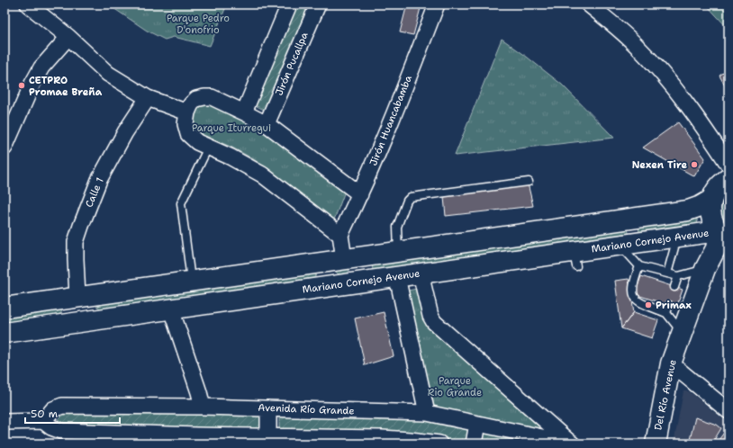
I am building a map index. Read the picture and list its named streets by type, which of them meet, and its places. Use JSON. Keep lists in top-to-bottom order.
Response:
{
  "streets": {
    "main road": ["Mariano Cornejo Avenue", "Del Río Avenue"],
    "street": [
      "Jirón Pucallpa",
      "Jirón Huancabamba",
      "Calle 1",
      "Avenida Río Grande"
    ]
  },
  "crossings": [
    ["Mariano Cornejo Avenue", "Del Río Avenue"]
  ],
  "parks": ["Parque Pedro D'onofrio", "Parque Iturregui", "Parque Rio Grande"],
  "places": ["CETPRO Promae Breña", "Nexen Tire", "Primax"],
  "scale_bar": "50 m"
}
